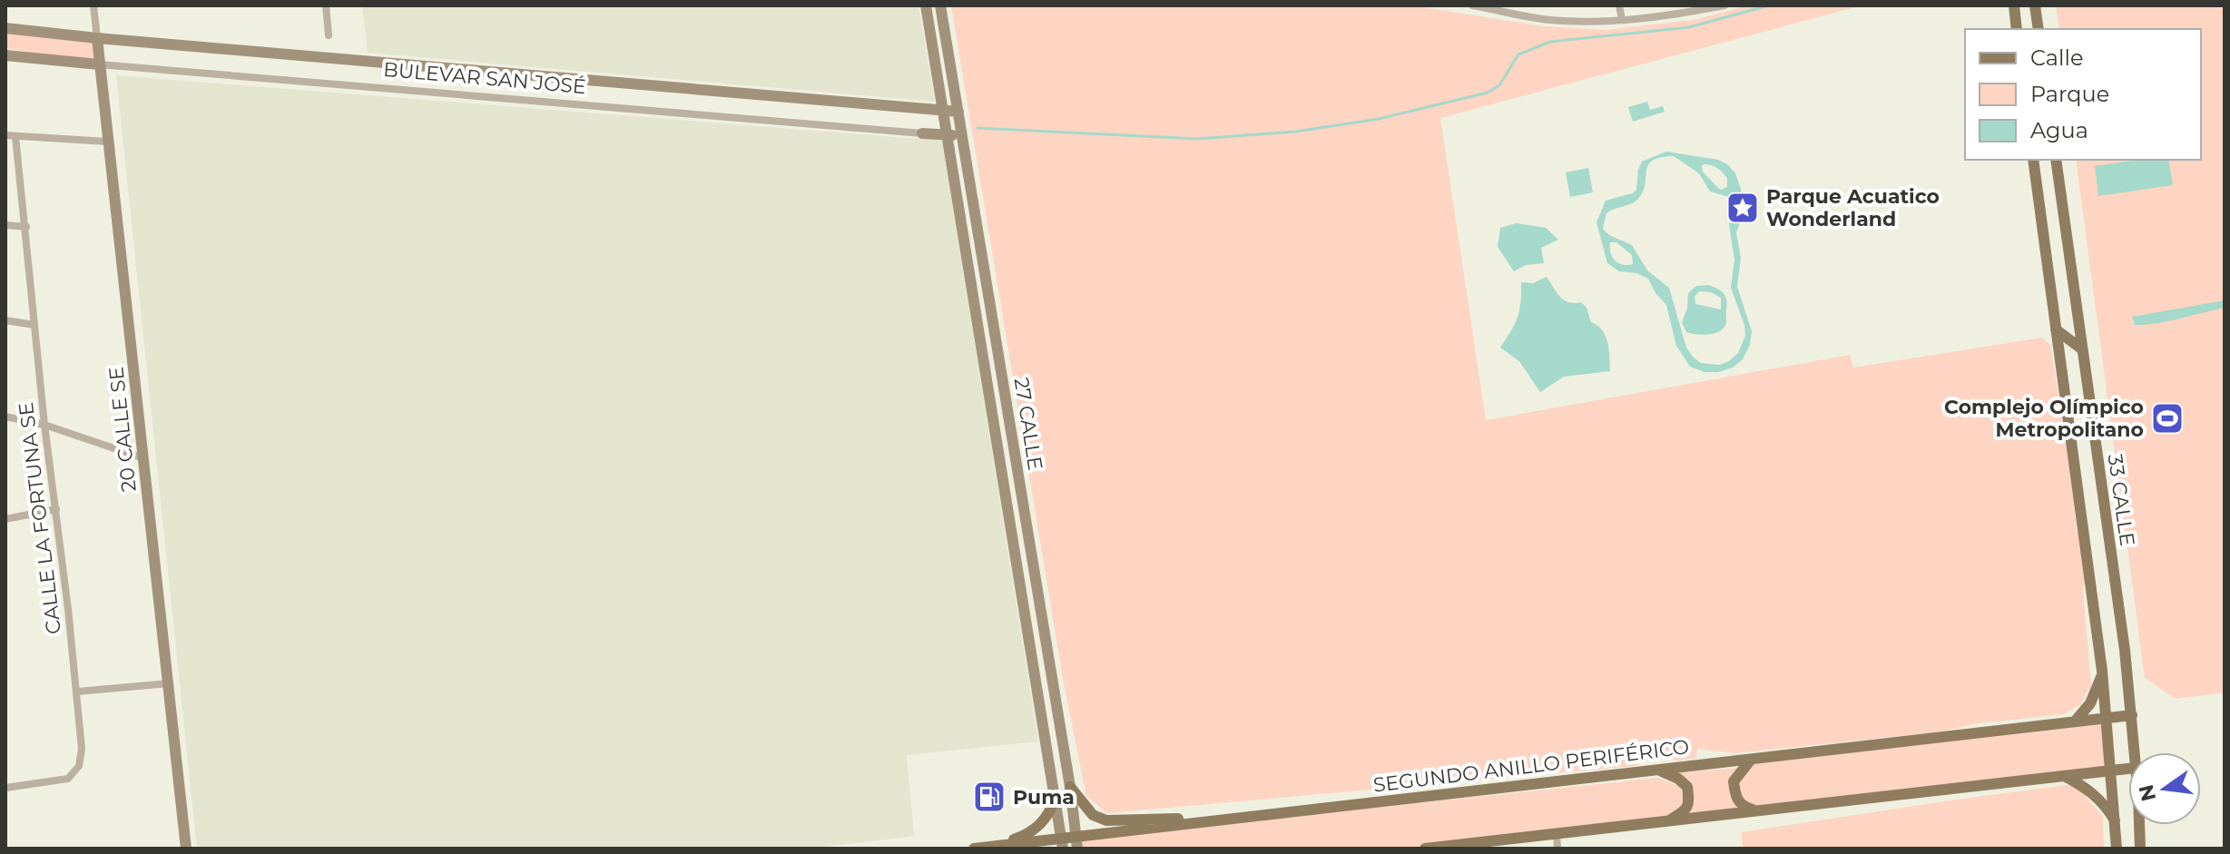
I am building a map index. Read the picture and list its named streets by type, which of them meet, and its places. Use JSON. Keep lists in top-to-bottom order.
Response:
{
  "streets": {
    "main road": ["33 CALLE", "SEGUNDO ANILLO PERIFÉRICO"],
    "street": [
      "BULEVAR SAN JOSÉ",
      "27 CALLE",
      "20 CALLE SE",
      "CALLE LA FORTUNA SE"
    ]
  },
  "crossings": [
    ["BULEVAR SAN JOSÉ", "27 CALLE"],
    ["BULEVAR SAN JOSÉ", "20 CALLE SE"],
    ["27 CALLE", "SEGUNDO ANILLO PERIFÉRICO"],
    ["33 CALLE", "SEGUNDO ANILLO PERIFÉRICO"]
  ],
  "places": {
    "place": ["Parque Acuatico Wonderland"],
    "sports": ["Complejo Olímpico Metropolitano"],
    "fuel station": ["Puma"]
  },
  "legend": ["Calle", "Parque", "Agua"],
  "north": "left"
}
